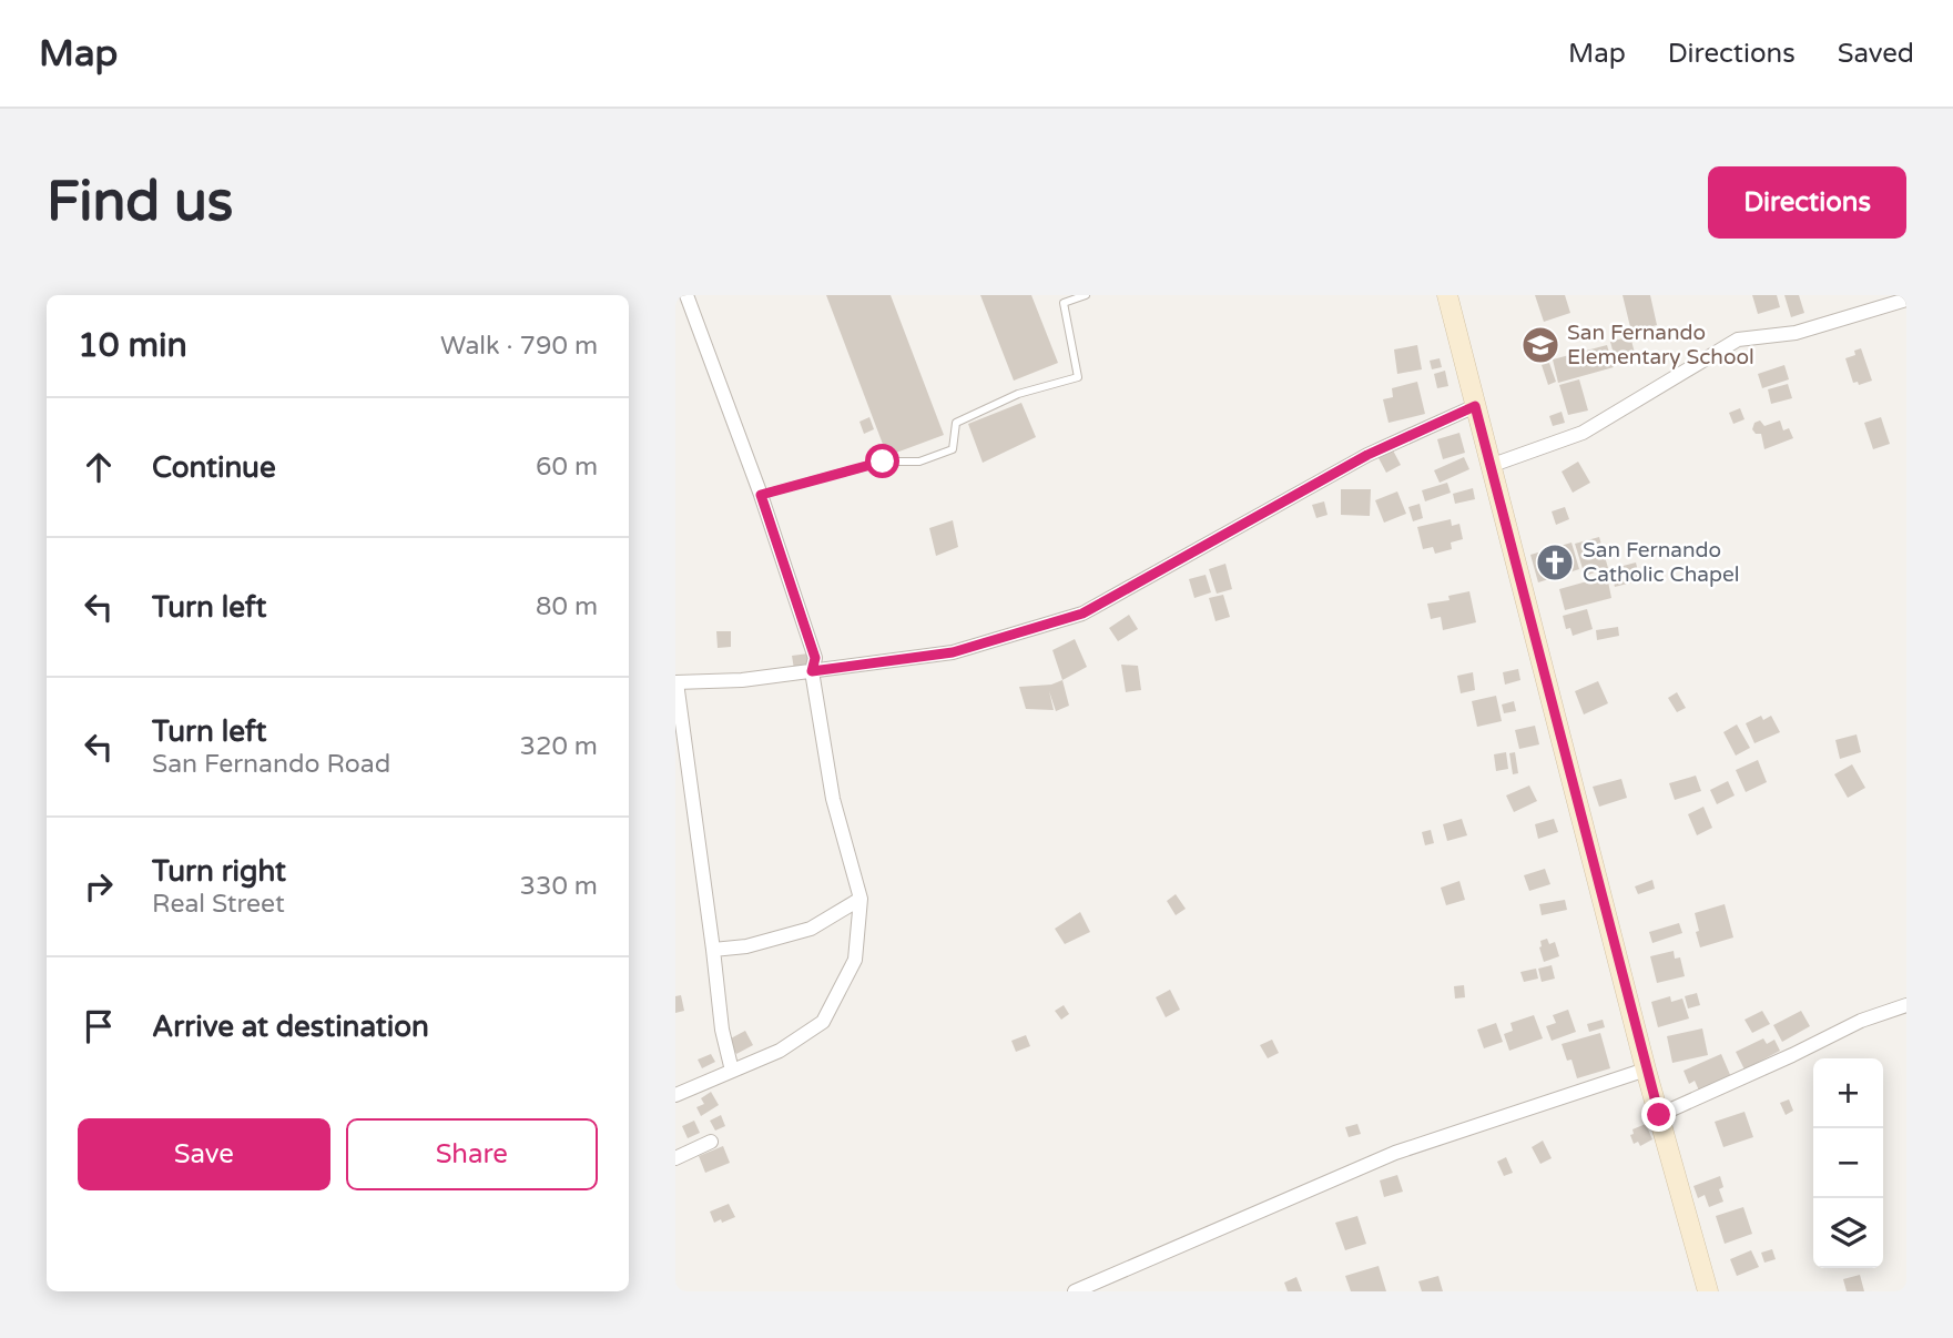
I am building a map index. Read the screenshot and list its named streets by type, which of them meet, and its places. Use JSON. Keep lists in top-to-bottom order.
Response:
{
  "places": {
    "school or university": ["San Fernando Elementary School"],
    "church": ["San Fernando Catholic Chapel"]
  },
  "page": {
    "header": "Map",
    "nav": ["Map", "Directions", "Saved"],
    "buttons": [
      "Directions",
      ["Save", "Share"]
    ],
    "title": "Find us",
    "heading": ["10 min", "Walk · 790 m"],
    "list": [
      ["Continue", "60 m"],
      ["Turn left", "80 m"],
      ["Turn left", "San Fernando Road", "320 m"],
      ["Turn right", "Real Street", "330 m"],
      "Arrive at destination"
    ],
    "map_buttons": ["+", "−"]
  }
}
